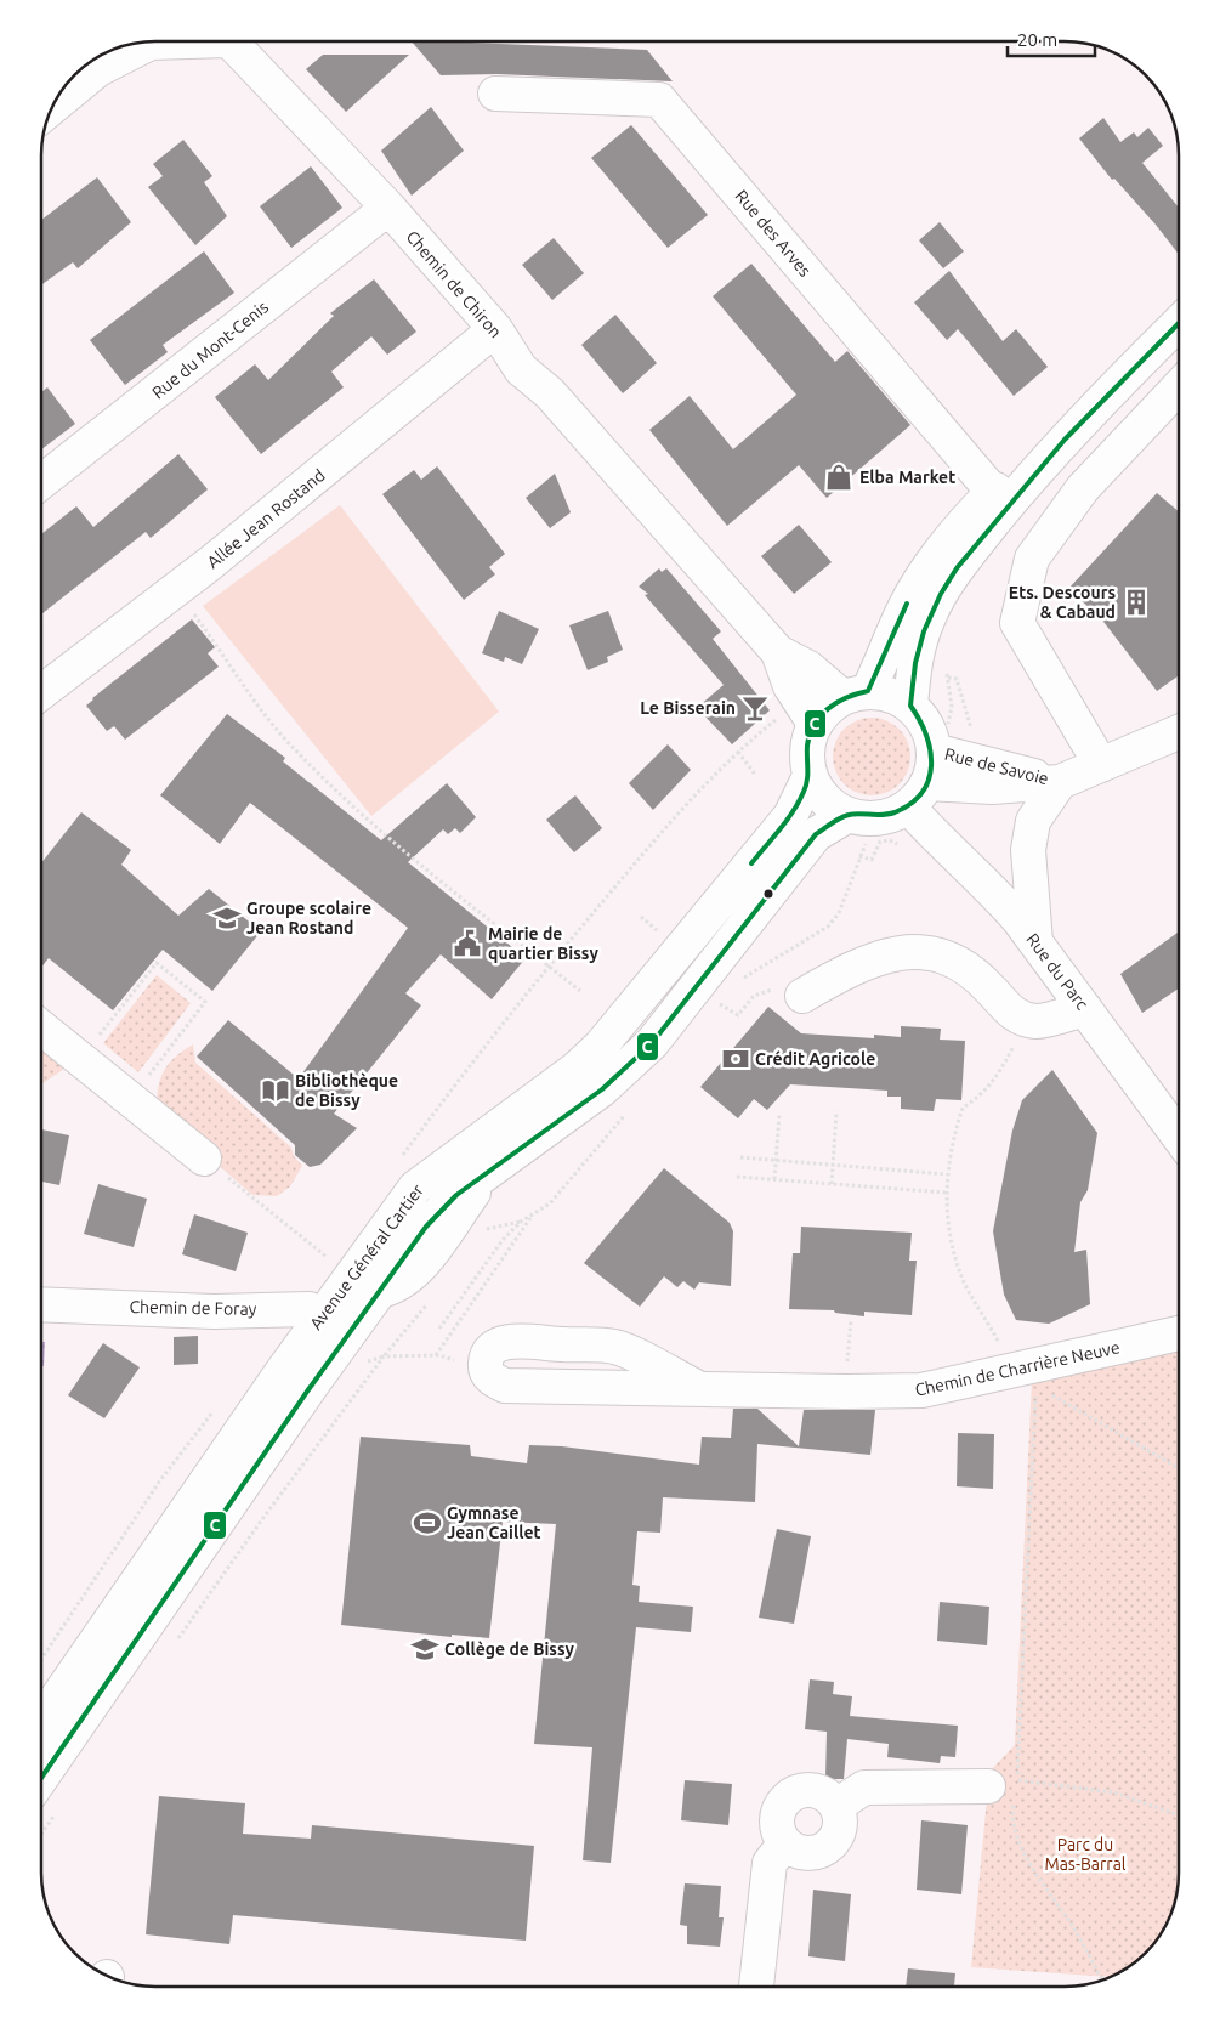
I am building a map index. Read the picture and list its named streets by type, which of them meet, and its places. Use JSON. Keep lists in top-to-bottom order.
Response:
{
  "streets": {
    "street": [
      "Rue des Arves",
      "Chemin de Chiron",
      "Rue du Mont-Cenis",
      "Allée Jean Rostand",
      "Rue de Savoie",
      "Rue du Parc",
      "Avenue Général Cartier",
      "Chemin de Foray",
      "Chemin de Charrière Neuve"
    ]
  },
  "crossings": [
    ["Chemin de Chiron", "Rue du Mont-Cenis"],
    ["Chemin de Chiron", "Allée Jean Rostand"],
    ["Chemin de Chiron", "Rue de Savoie"],
    ["Chemin de Chiron", "Rue du Parc"],
    ["Chemin de Chiron", "Avenue Général Cartier"],
    ["Rue de Savoie", "Rue du Parc"],
    ["Rue de Savoie", "Avenue Général Cartier"],
    ["Rue du Parc", "Avenue Général Cartier"],
    ["Avenue Général Cartier", "Chemin de Foray"]
  ],
  "parks": ["Parc du Mas-Barral"],
  "places": {
    "shop": ["Elba Market"],
    "building": ["Ets. Descours & Cabaud"],
    "bar": ["Le Bisserain"],
    "school or university": ["Groupe scolaire Jean Rostand", "Collège de Bissy"],
    "public building": ["Mairie de quartier Bissy"],
    "bank": ["Crédit Agricole"],
    "library": ["Bibliothèque de Bissy"],
    "sports": ["Gymnase Jean Caillet"]
  },
  "lines": ["transit line C"],
  "scale_bar": "20 m"
}
